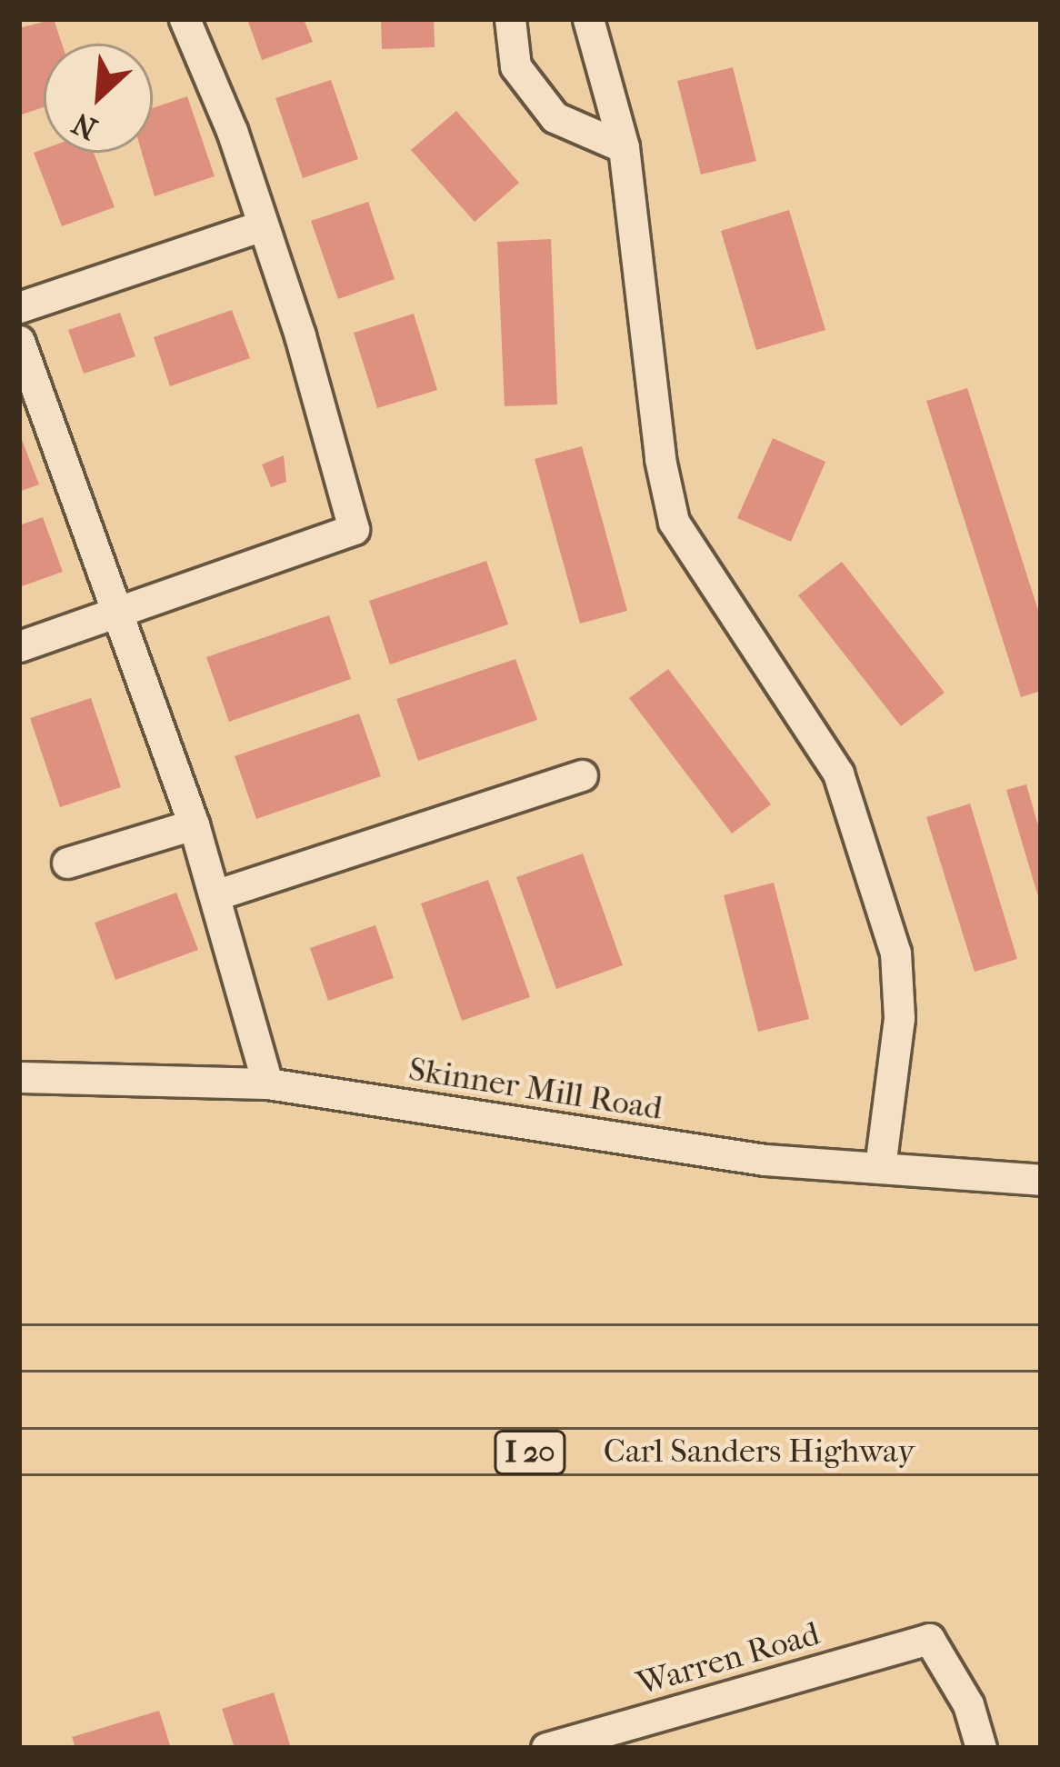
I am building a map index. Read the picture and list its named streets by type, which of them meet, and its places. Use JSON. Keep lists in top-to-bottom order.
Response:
{
  "streets": {
    "highway": ["Carl Sanders Highway", "I 20"],
    "street": ["Skinner Mill Road", "Warren Road"]
  },
  "north": "bottom left"
}
